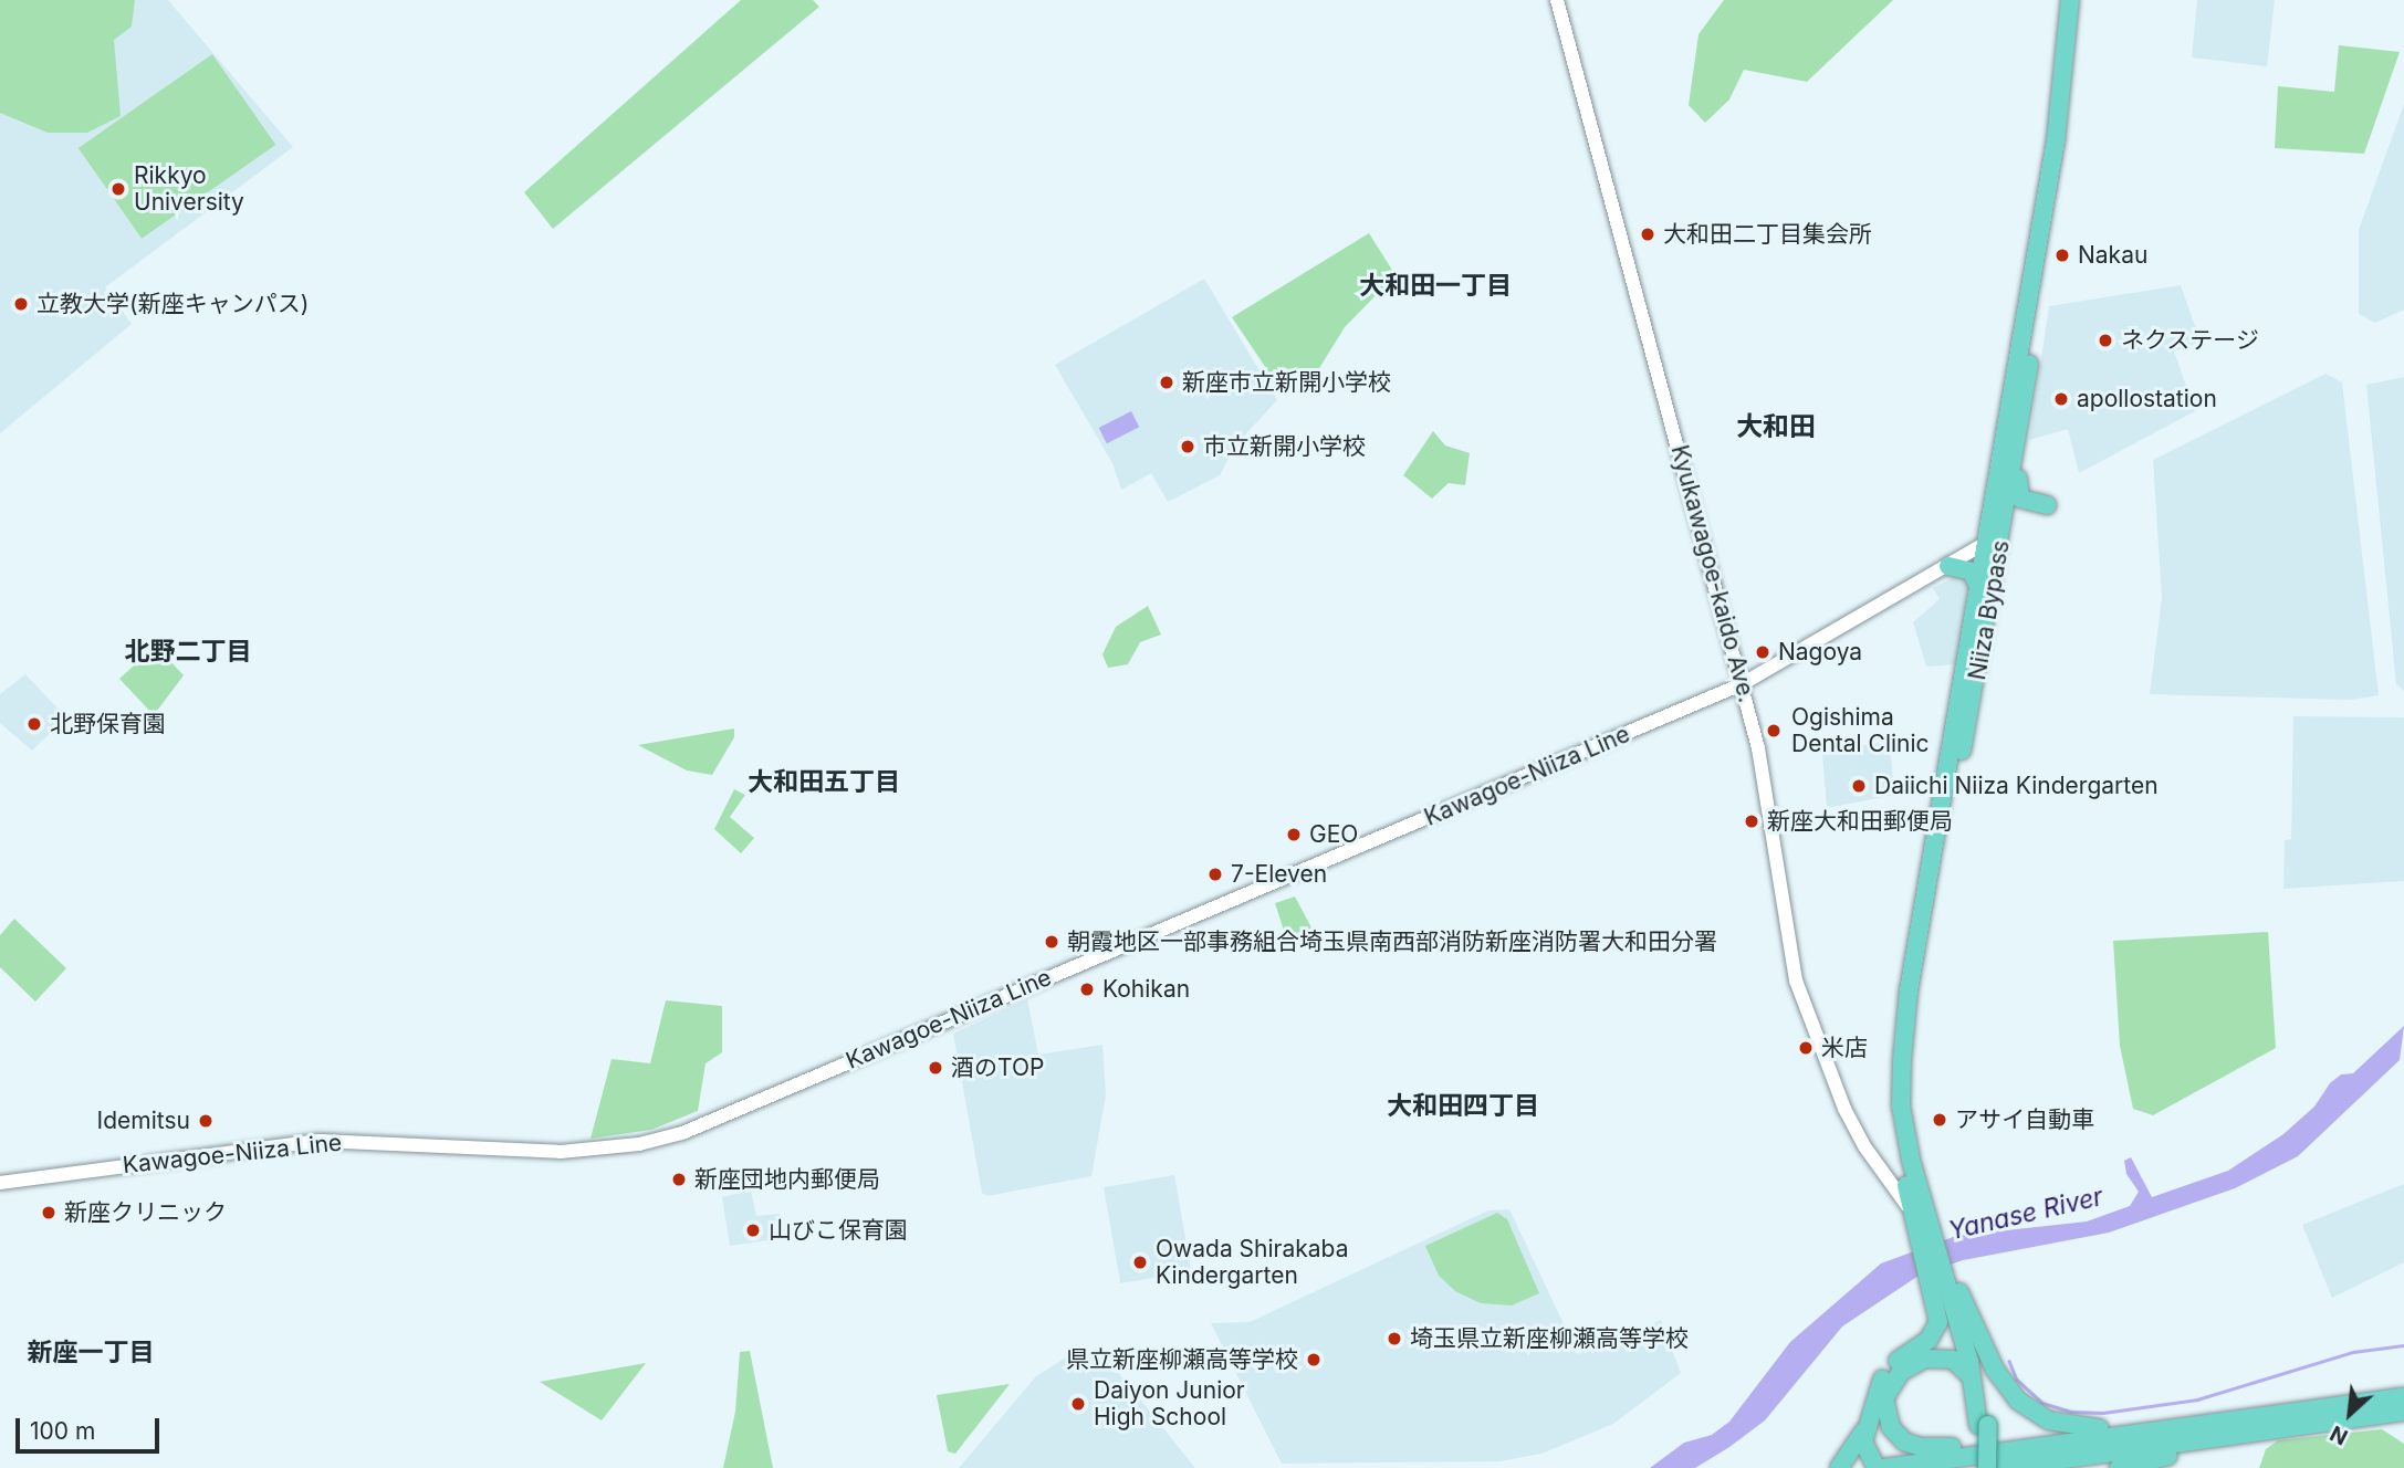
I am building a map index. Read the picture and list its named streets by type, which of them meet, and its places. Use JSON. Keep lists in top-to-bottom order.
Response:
{
  "streets": {
    "highway": ["Niiza Bypass"],
    "main road": ["Kyukawagoe-kaido Ave.", "Kawagoe-Niiza Line"]
  },
  "crossings": [
    ["Kyukawagoe-kaido Ave.", "Niiza Bypass"],
    ["Kyukawagoe-kaido Ave.", "Kawagoe-Niiza Line"],
    ["Niiza Bypass", "Kawagoe-Niiza Line"]
  ],
  "districts": [
    "大和田一丁目",
    "大和田",
    "北野二丁目",
    "大和田五丁目",
    "大和田四丁目",
    "新座一丁目"
  ],
  "water": ["Yanase River"],
  "places": [
    "Rikkyo University",
    "大和田二丁目集会所",
    "Nakau",
    "立教大学(新座キャンパス)",
    "ネクステージ",
    "新座市立新開小学校",
    "apollostation",
    "市立新開小学校",
    "Nagoya",
    "北野保育園",
    "Ogishima Dental Clinic",
    "Daiichi Niiza Kindergarten",
    "新座大和田郵便局",
    "GEO",
    "7-Eleven",
    "朝霞地区一部事務組合埼玉県南西部消防新座消防署大和田分署",
    "Kohikan",
    "米店",
    "酒のTOP",
    "アサイ自動車",
    "Idemitsu",
    "新座団地内郵便局",
    "新座クリニック",
    "山びこ保育園",
    "Owada Shirakaba Kindergarten",
    "埼玉県立新座柳瀬高等学校",
    "県立新座柳瀬高等学校",
    "Daiyon Junior High School"
  ],
  "scale_bar": "100 m",
  "north": "bottom left"
}
